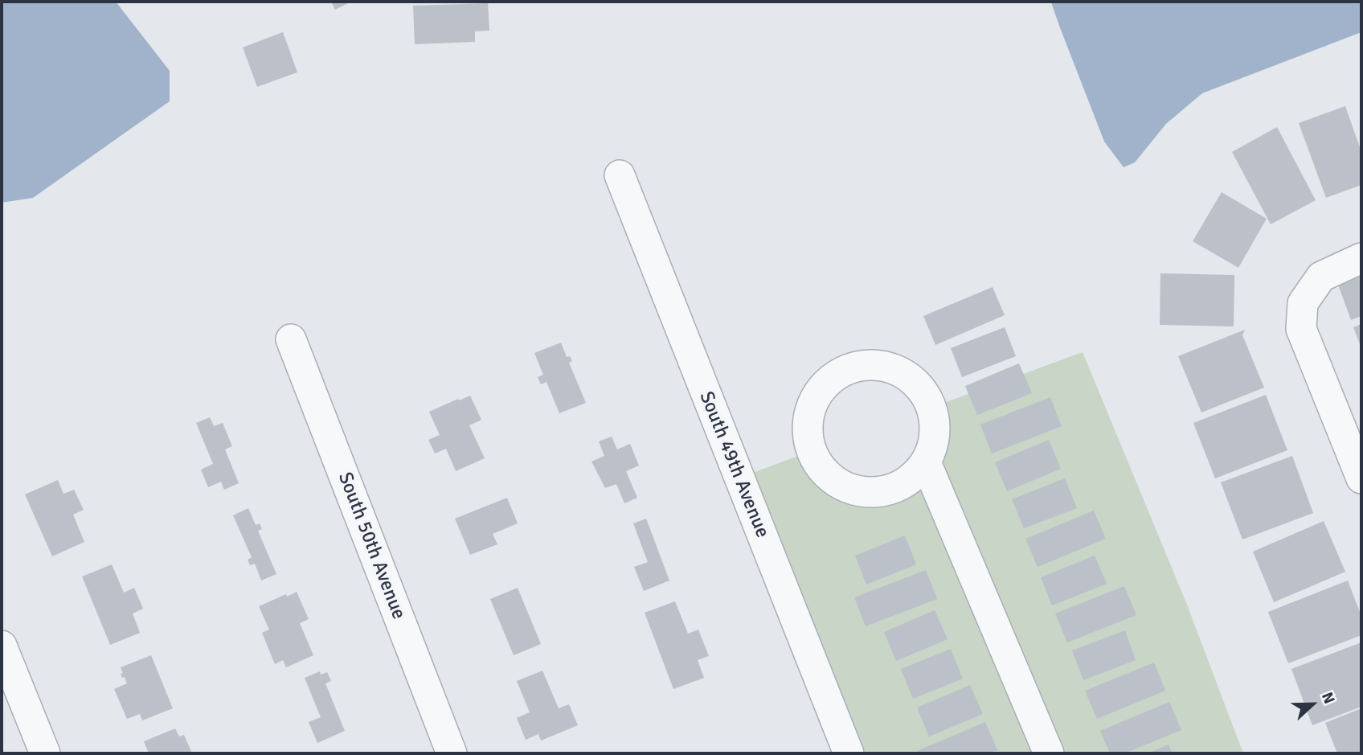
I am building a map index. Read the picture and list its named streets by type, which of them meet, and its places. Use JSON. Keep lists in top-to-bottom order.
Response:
{
  "streets": {
    "street": ["South 49th Avenue", "South 50th Avenue"]
  },
  "north": "right"
}
